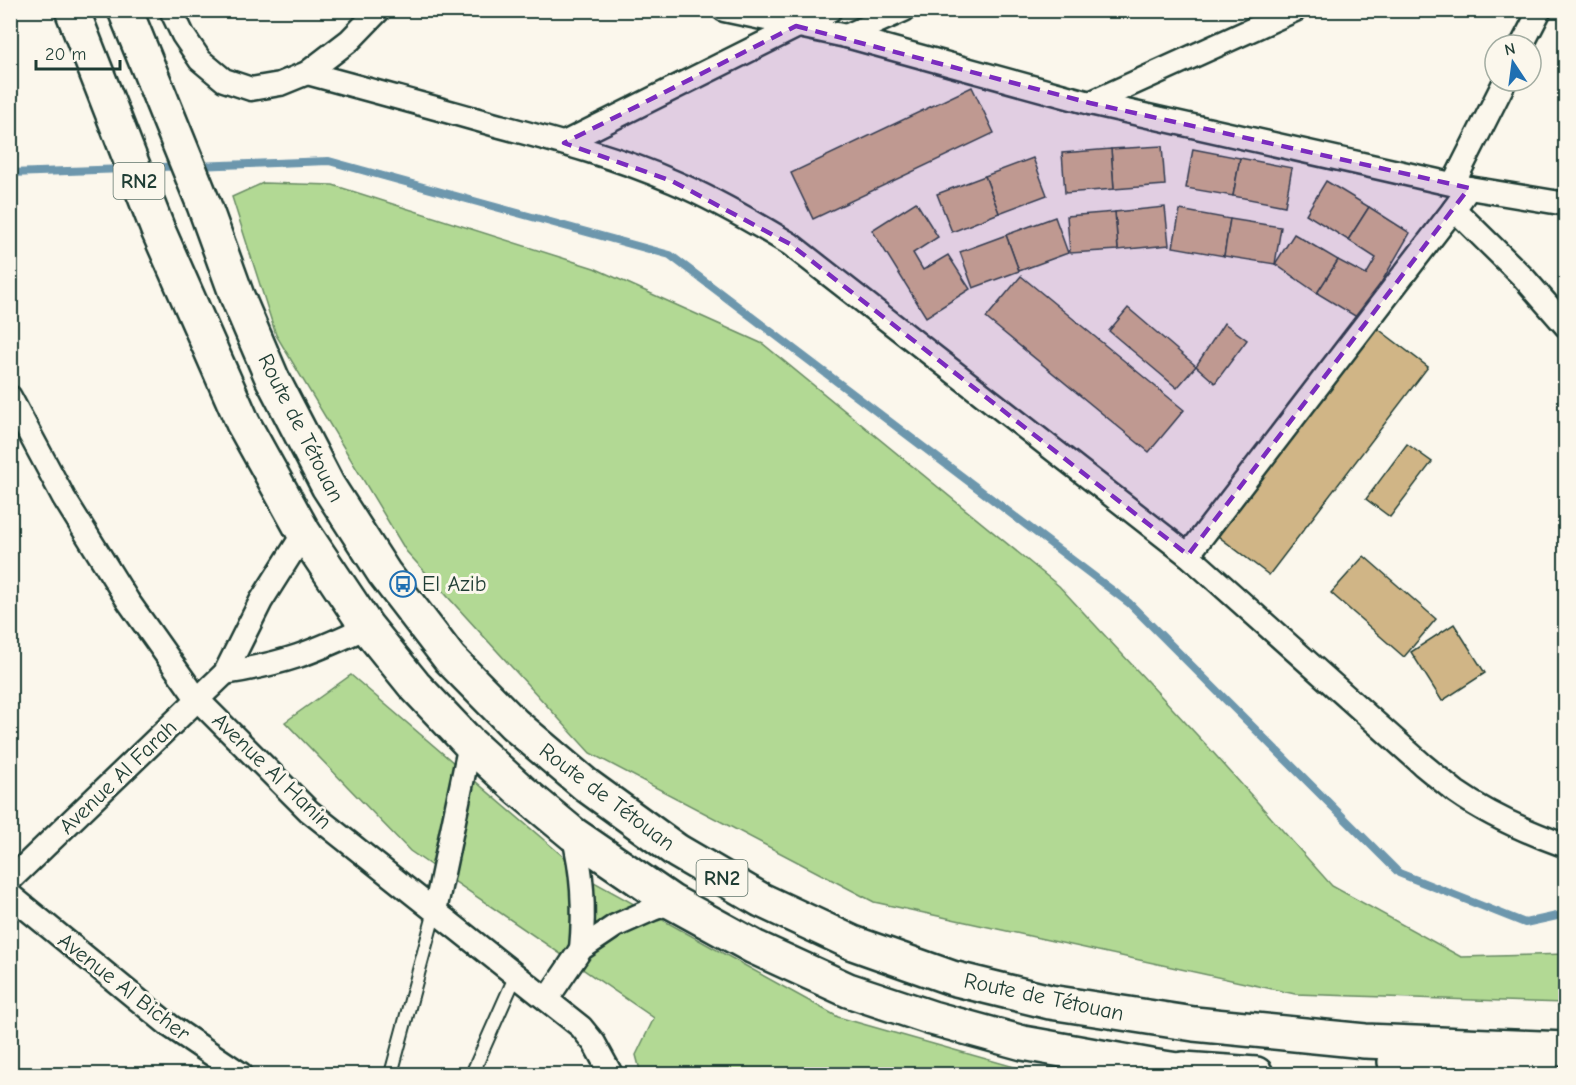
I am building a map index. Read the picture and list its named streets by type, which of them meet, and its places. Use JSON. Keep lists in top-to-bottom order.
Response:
{
  "streets": {
    "highway": ["RN2", "Route de Tétouan"],
    "street": ["Avenue Al Hanin", "Avenue Al Farah", "Avenue Al Bicher"]
  },
  "crossings": [
    ["Route de Tétouan", "Avenue Al Farah"],
    ["Avenue Al Hanin", "Avenue Al Farah"]
  ],
  "places": {
    "bus stop": ["El Azib"]
  },
  "scale_bar": "20 m",
  "north": "top"
}
